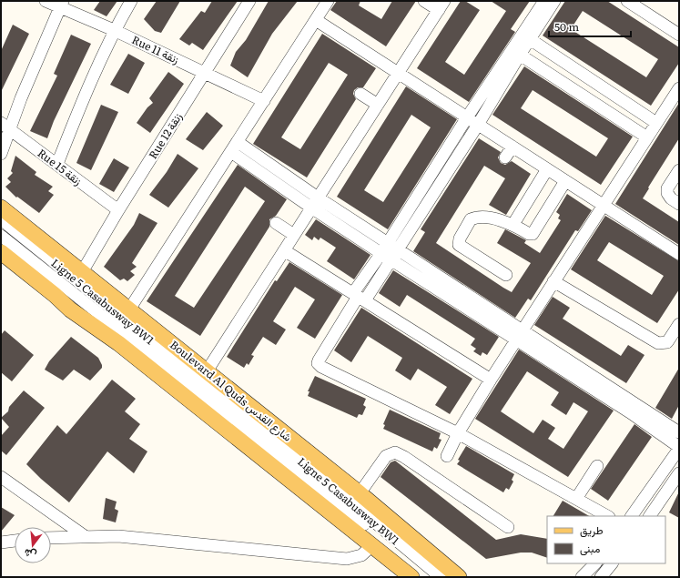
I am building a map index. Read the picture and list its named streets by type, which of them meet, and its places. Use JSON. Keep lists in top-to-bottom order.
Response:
{
  "streets": {
    "main road": ["Boulevard Al Quds شارع القدس"],
    "street": [
      "Rue 11 زنقة",
      "Rue 12 زنقة",
      "Rue 15 زنقة",
      "Ligne 5 Casabusway BW1"
    ]
  },
  "crossings": [
    ["Rue 11 زنقة", "Rue 12 زنقة"],
    ["Rue 12 زنقة", "Rue 15 زنقة"],
    ["Rue 12 زنقة", "Boulevard Al Quds شارع القدس"]
  ],
  "legend": ["طريق", "مبنى"],
  "scale_bar": "50 m",
  "north": "bottom"
}
